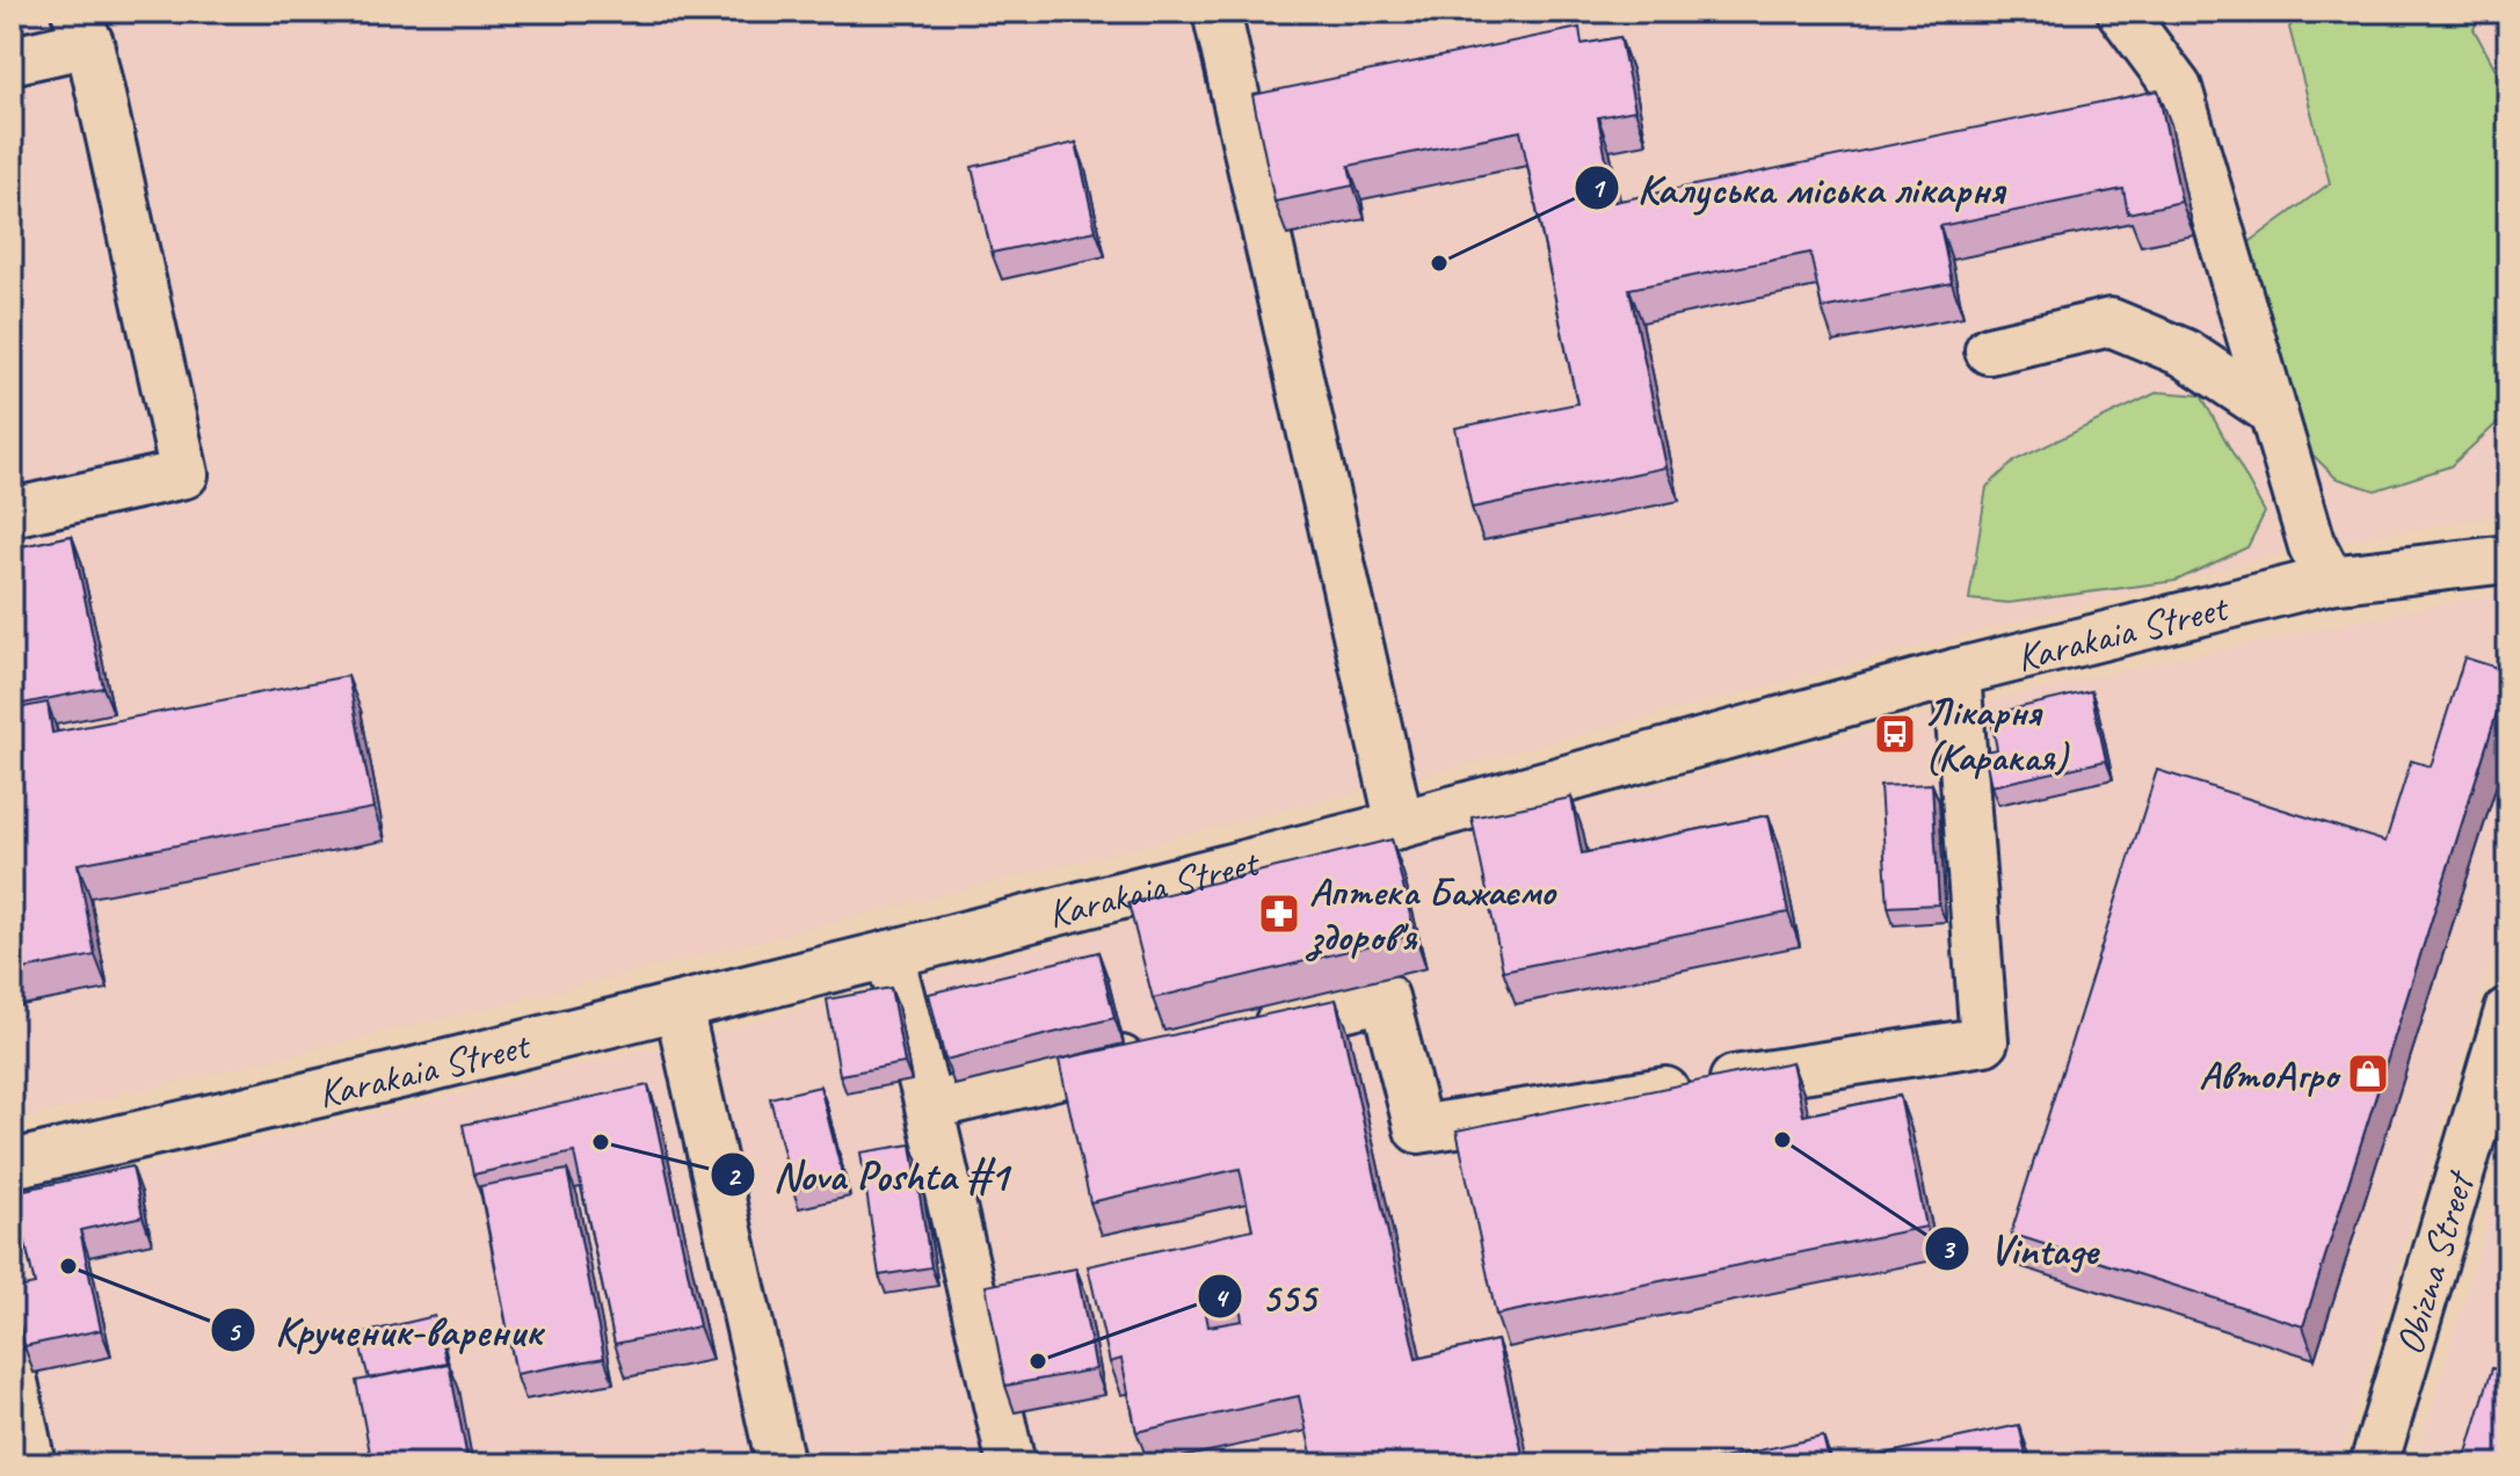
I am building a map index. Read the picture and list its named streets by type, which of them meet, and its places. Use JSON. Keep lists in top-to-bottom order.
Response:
{
  "streets": {
    "street": ["Karakaia Street", "Obizna Street"]
  },
  "places": {
    "other": [
      "Калуська міська лікарня",
      "Vintage",
      "Nova Poshta #1",
      "Крученик-вареник",
      "555"
    ],
    "bus stop": ["Лікарня (Каракая)"],
    "pharmacy": ["Аптека Бажаємо здоров'я"],
    "shop": ["АвтоАгро"]
  }
}
